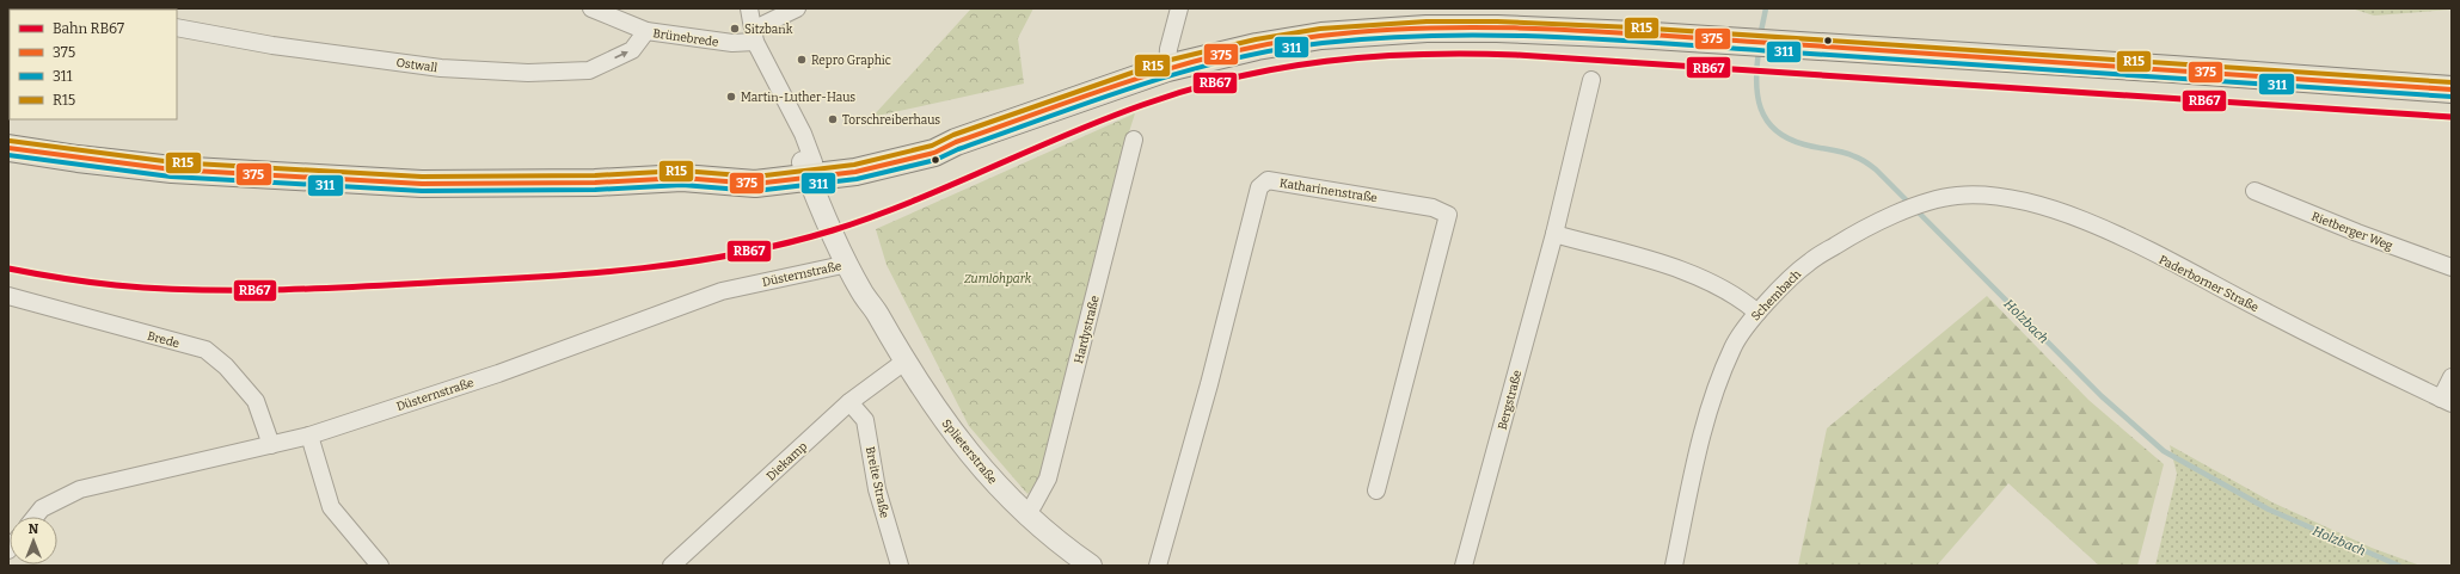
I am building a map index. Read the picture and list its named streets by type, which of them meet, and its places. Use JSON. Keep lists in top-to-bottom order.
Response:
{
  "streets": {
    "street": [
      "Brünebrede",
      "Ostwall",
      "Katharinenstraße",
      "Rietberger Weg",
      "Düsternstraße",
      "Paderborner Straße",
      "Schembach",
      "Hardystraße",
      "Brede",
      "Bergstraße",
      "Splieterstraße",
      "Diekamp",
      "Breite Straße"
    ]
  },
  "crossings": [
    ["Brünebrede", "Ostwall"],
    ["Düsternstraße", "Brede"],
    ["Düsternstraße", "Splieterstraße"],
    ["Paderborner Straße", "Schembach"],
    ["Hardystraße", "Splieterstraße"],
    ["Splieterstraße", "Diekamp"],
    ["Diekamp", "Breite Straße"]
  ],
  "one_way": ["Ostwall"],
  "water": ["Holzbach"],
  "parks": ["Zumlohpark"],
  "places": [
    "Sitzbank",
    "Repro Graphic",
    "Martin-Luther-Haus",
    "Torschreiberhaus"
  ],
  "lines": [
    "transit line R15",
    "transit line 375",
    "transit line 311",
    "rail line RB67"
  ],
  "legend": [
    "Bahn RB67",
    "375",
    "311",
    "R15"
  ],
  "north": "top"
}
